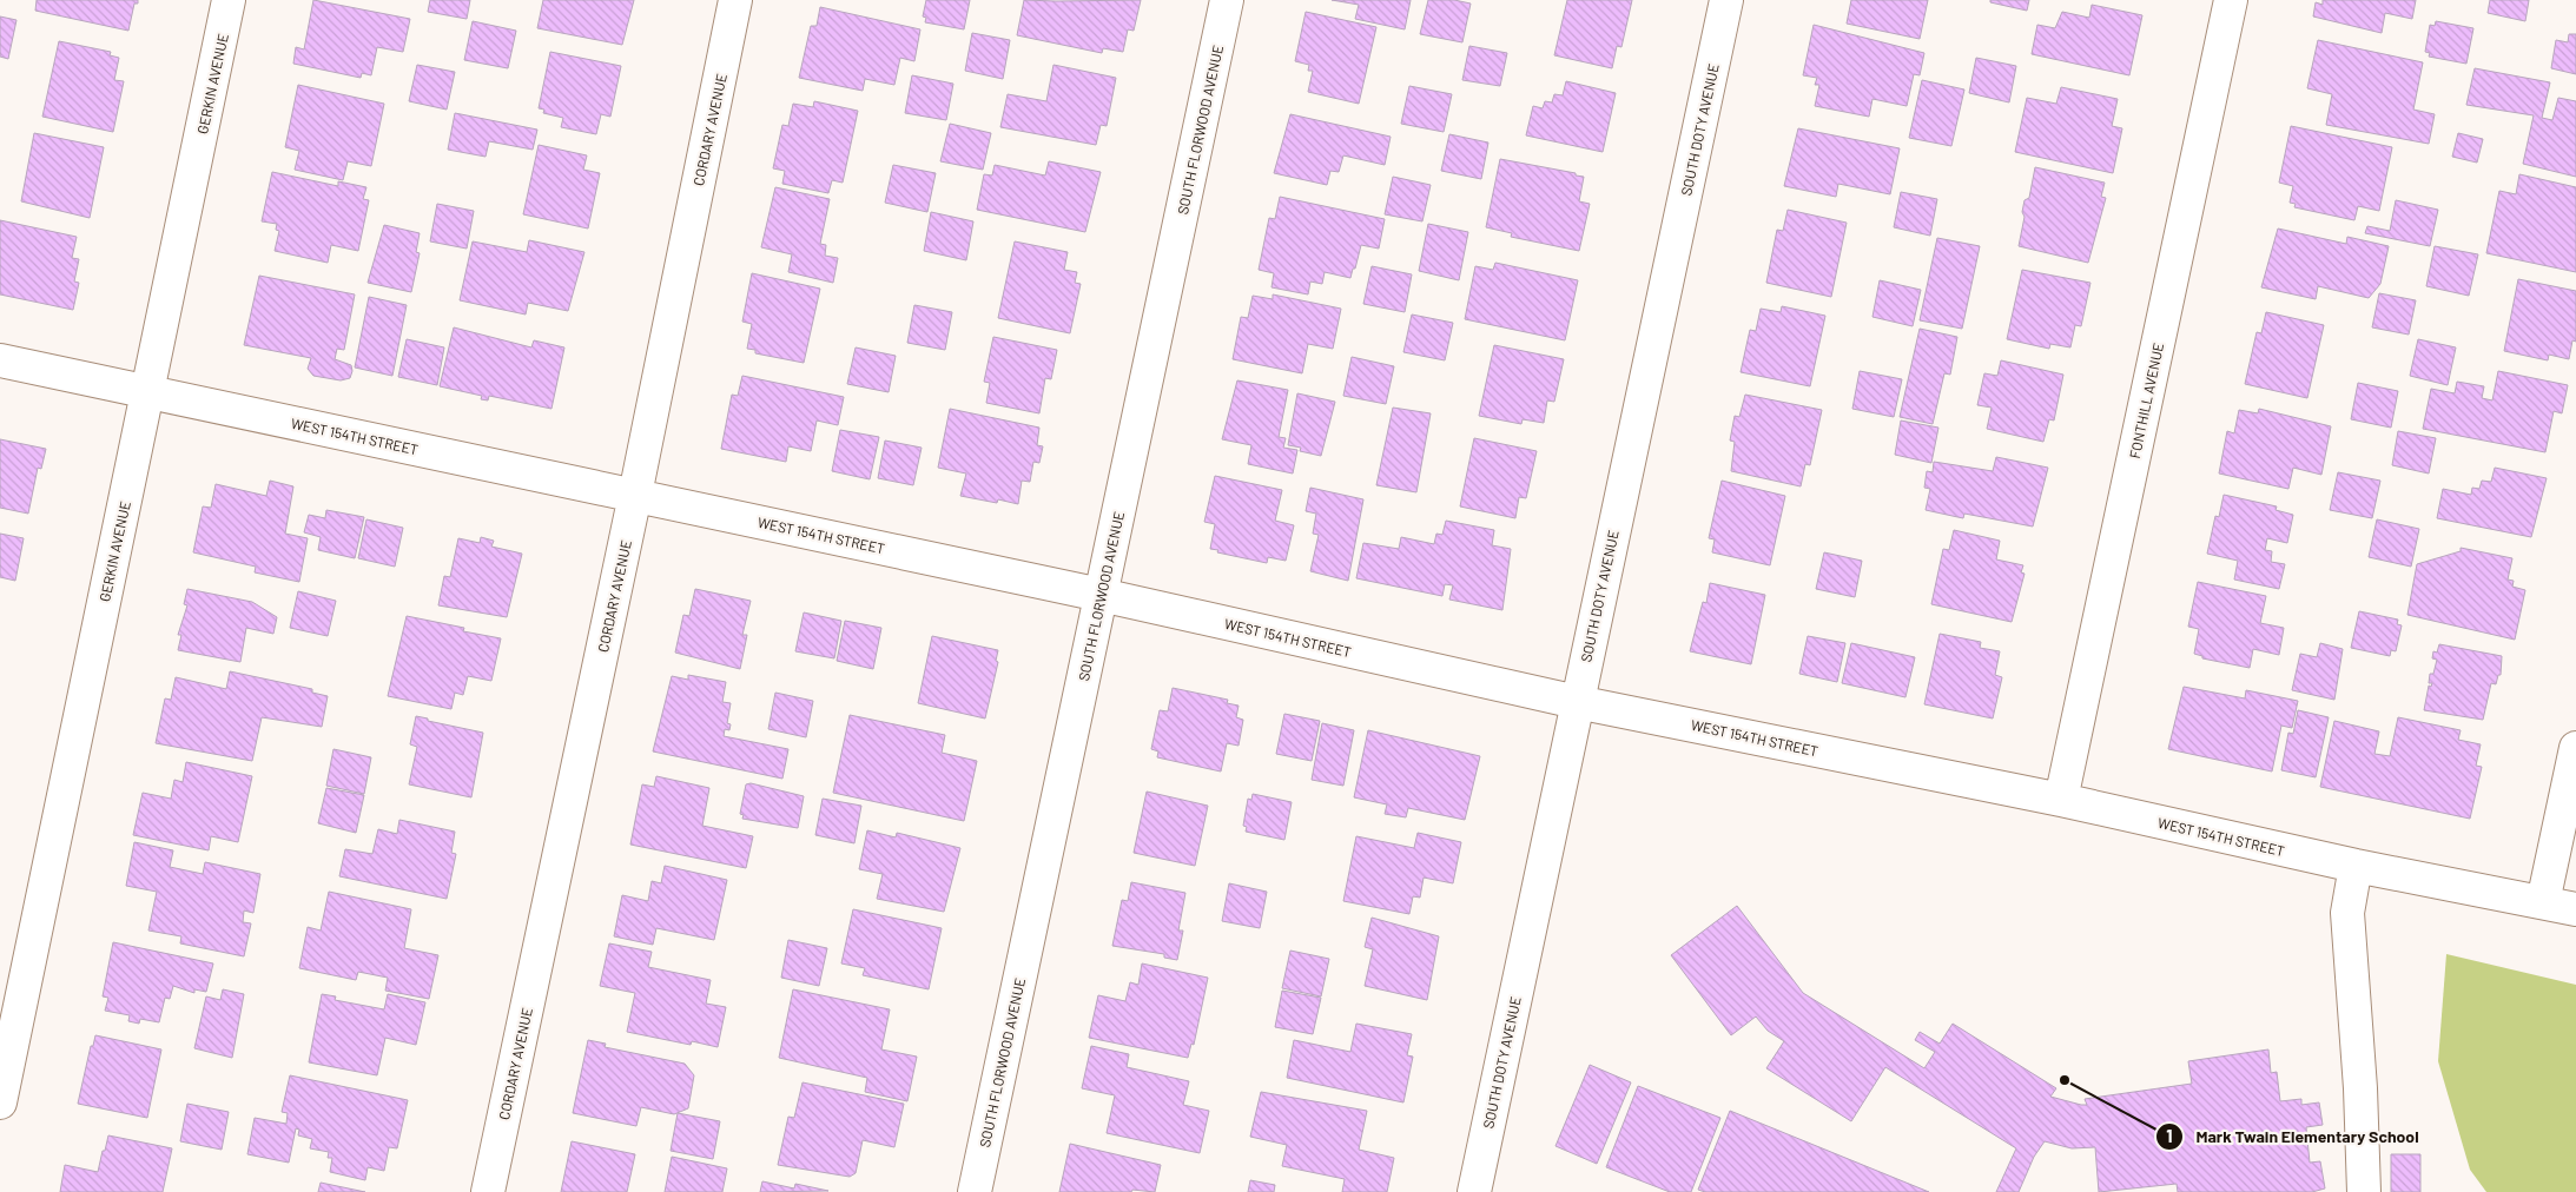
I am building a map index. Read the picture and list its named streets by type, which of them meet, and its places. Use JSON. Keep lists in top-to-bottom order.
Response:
{
  "streets": {
    "street": [
      "GERKIN AVENUE",
      "CORDARY AVENUE",
      "SOUTH FLORWOOD AVENUE",
      "SOUTH DOTY AVENUE",
      "FONTHILL AVENUE",
      "WEST 154TH STREET"
    ]
  },
  "crossings": [
    ["GERKIN AVENUE", "WEST 154TH STREET"],
    ["CORDARY AVENUE", "WEST 154TH STREET"],
    ["SOUTH FLORWOOD AVENUE", "WEST 154TH STREET"],
    ["SOUTH DOTY AVENUE", "WEST 154TH STREET"],
    ["FONTHILL AVENUE", "WEST 154TH STREET"]
  ],
  "places": ["Mark Twain Elementary School"]
}
